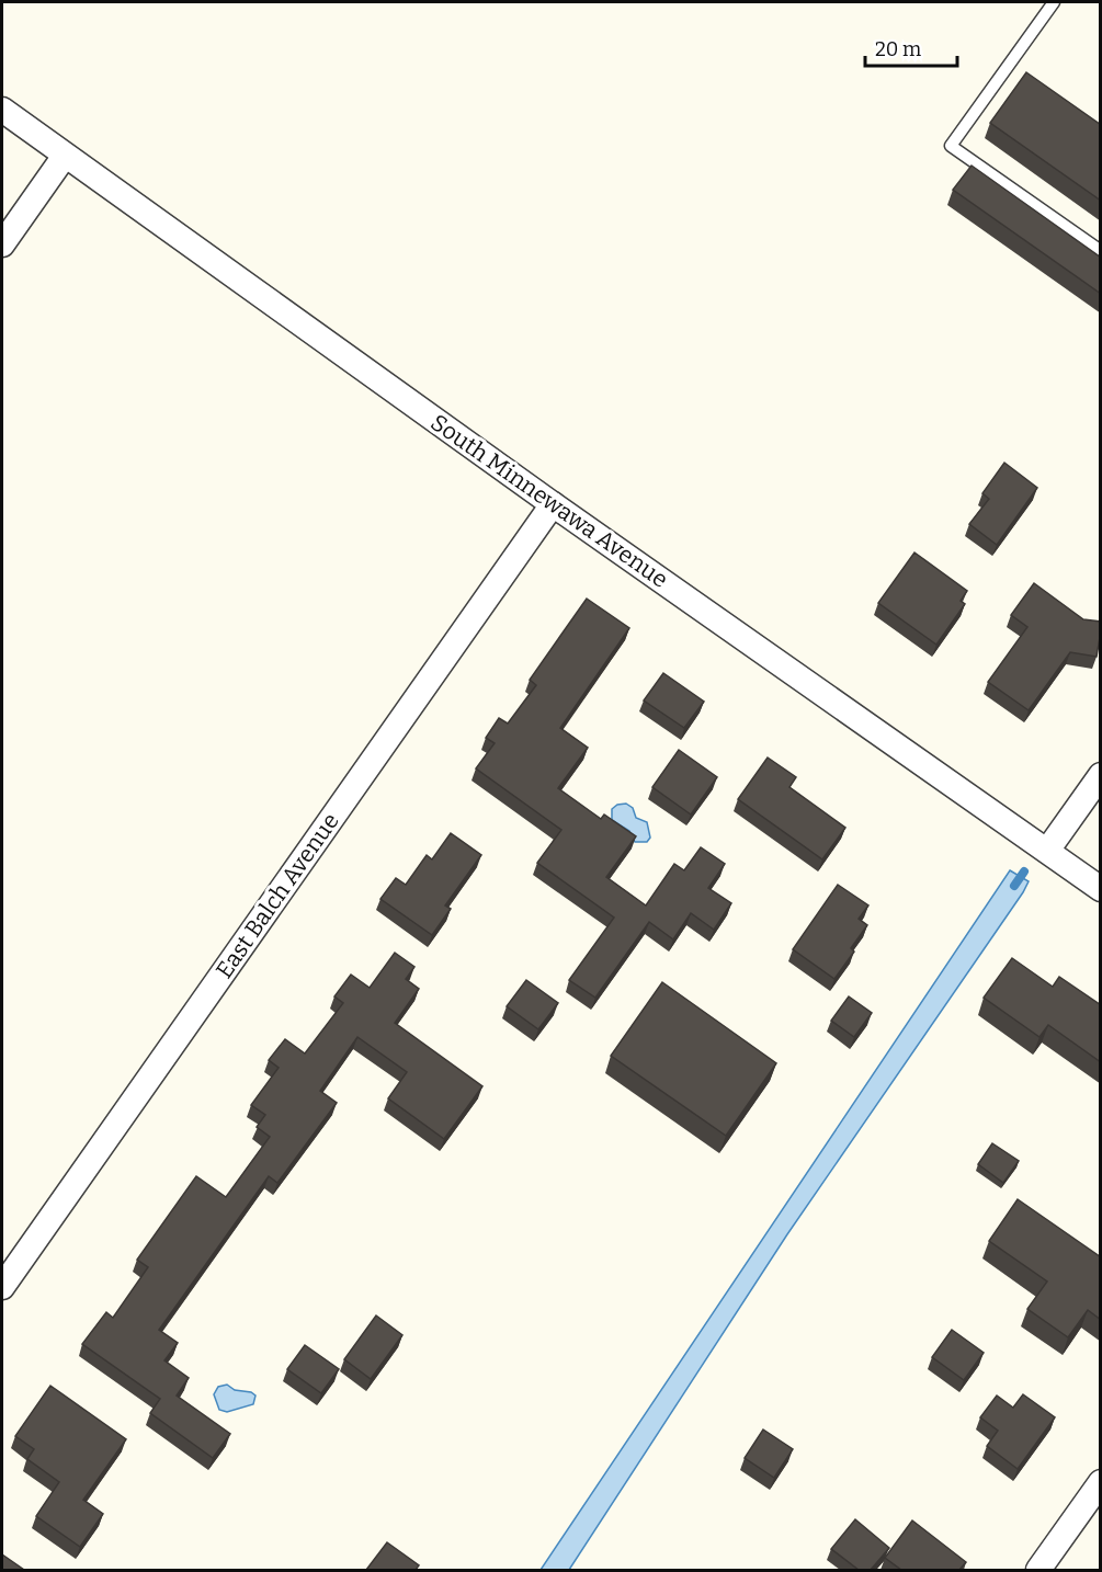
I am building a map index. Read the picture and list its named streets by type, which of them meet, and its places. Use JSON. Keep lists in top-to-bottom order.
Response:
{
  "streets": {
    "street": ["South Minnewawa Avenue", "East Balch Avenue"]
  },
  "crossings": [
    ["South Minnewawa Avenue", "East Balch Avenue"]
  ],
  "scale_bar": "20 m"
}
